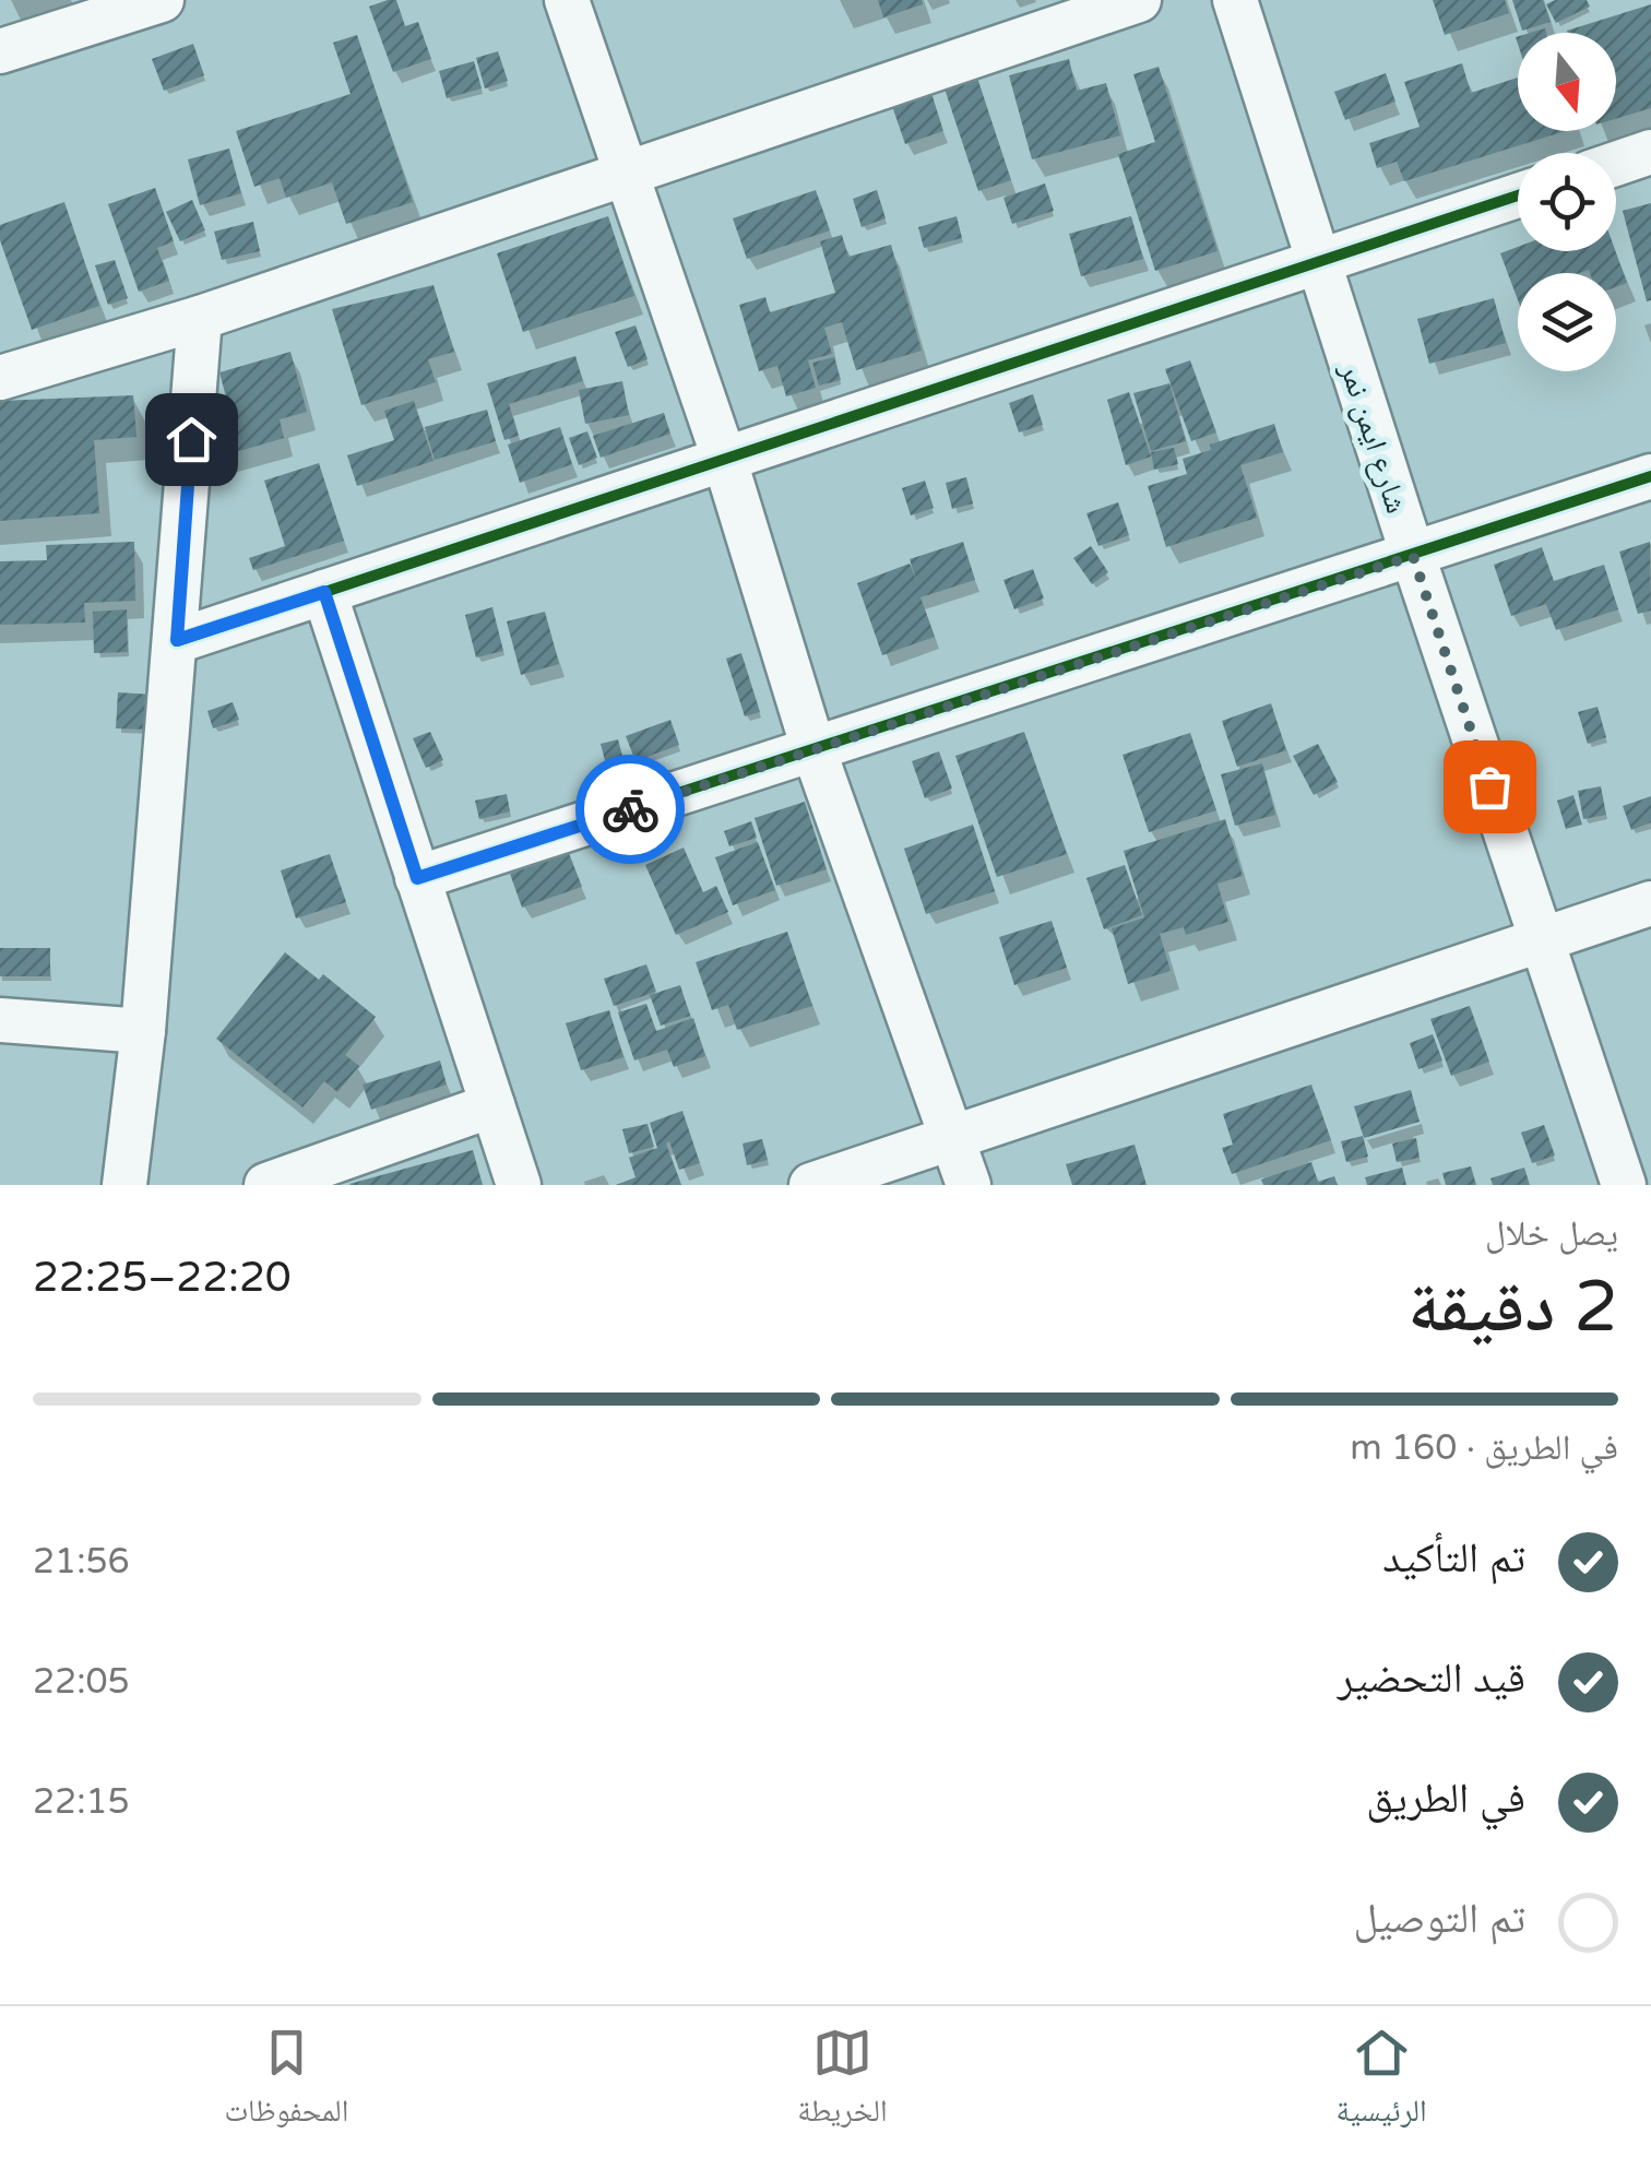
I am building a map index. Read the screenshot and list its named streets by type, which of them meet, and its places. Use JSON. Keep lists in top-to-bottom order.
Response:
{
  "streets": {
    "street": ["شارع ايمن نمر"]
  },
  "north": "bottom",
  "page": {
    "heading": ["2 دقيقة", "يصل خلال", "22:20–22:25"],
    "bar": "في الطريق · 160 m",
    "list": [
      ["تم التأكيد", "21:56"],
      ["قيد التحضير", "22:05"],
      ["في الطريق", "22:15"],
      "تم التوصيل"
    ],
    "tabs": ["الرئيسية", "الخريطة", "المحفوظات"]
  }
}
